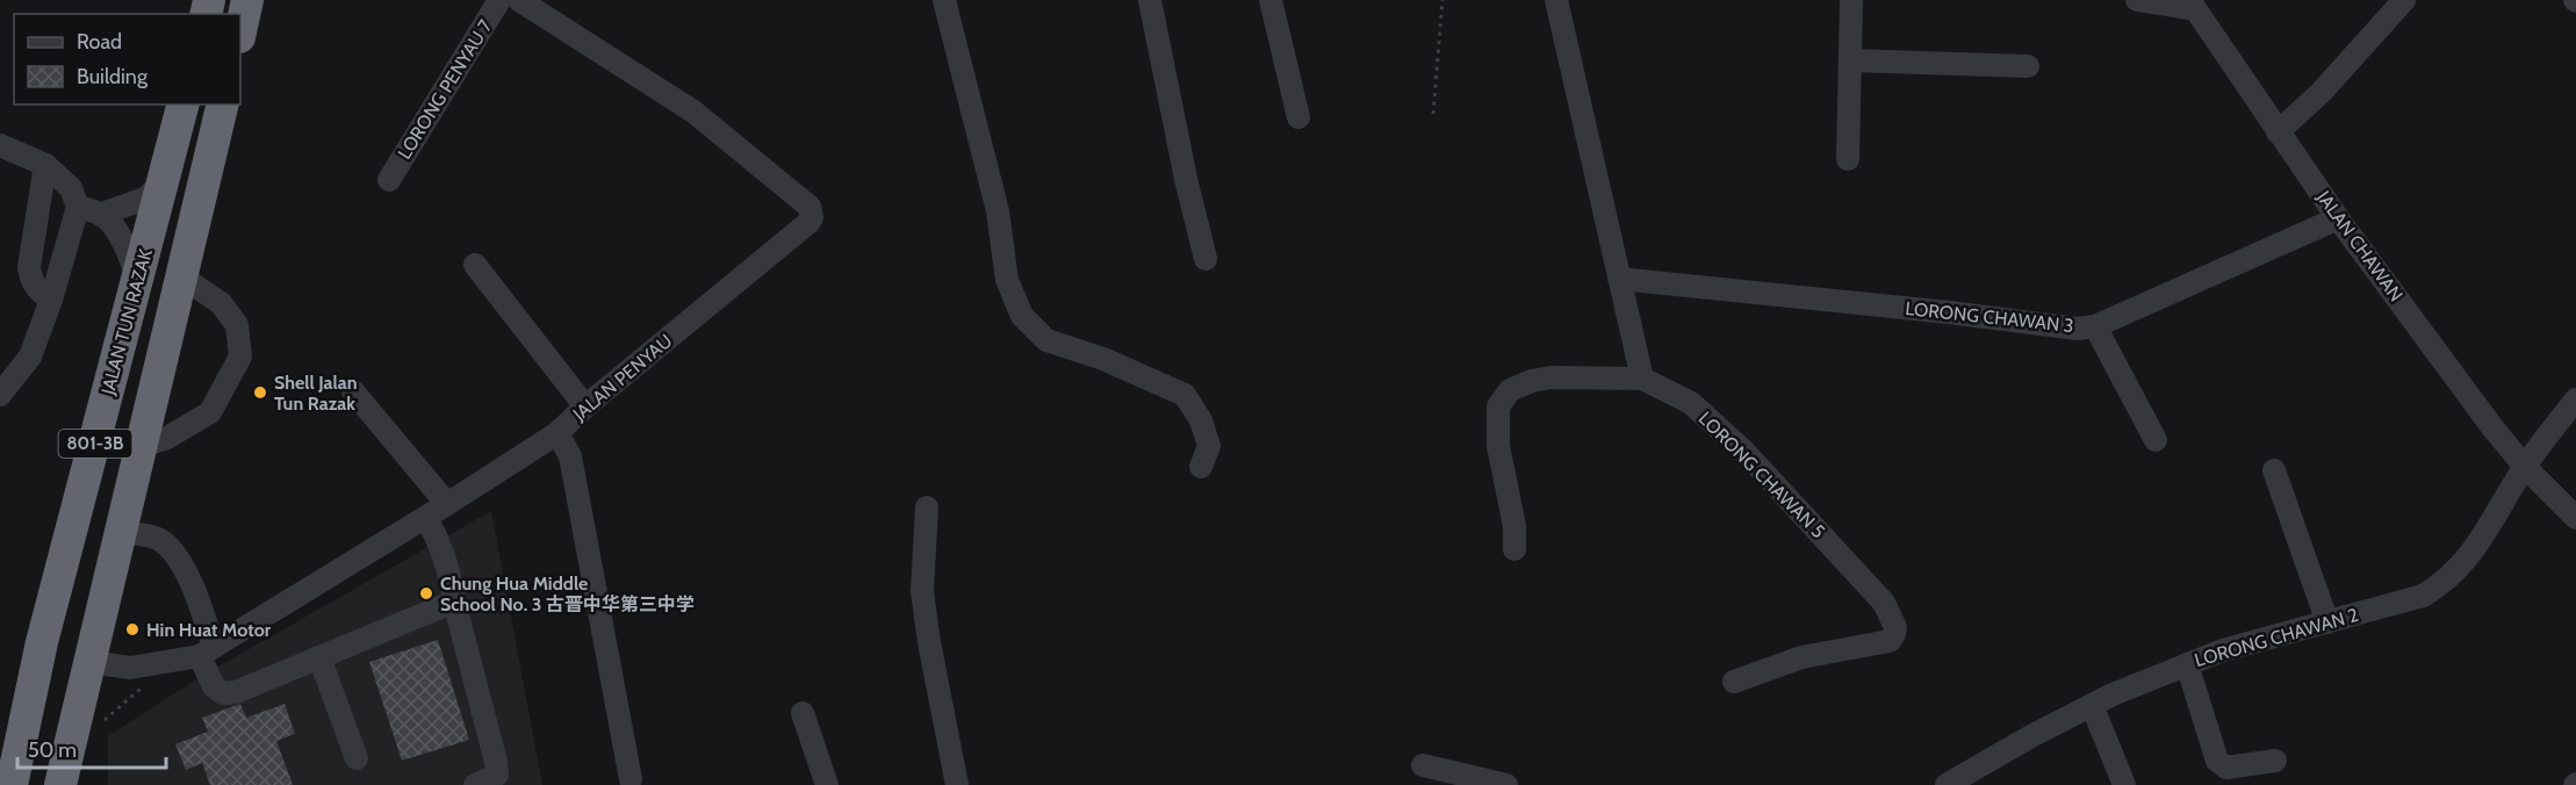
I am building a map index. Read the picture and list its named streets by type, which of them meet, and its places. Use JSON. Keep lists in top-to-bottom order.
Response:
{
  "streets": {
    "highway": ["JALAN TUN RAZAK", "801-3B"],
    "street": [
      "LORONG PENYAU 7",
      "JALAN CHAWAN",
      "LORONG CHAWAN 3",
      "JALAN PENYAU",
      "LORONG CHAWAN 5",
      "LORONG CHAWAN 2"
    ]
  },
  "crossings": [
    ["JALAN CHAWAN", "LORONG CHAWAN 3"],
    ["JALAN CHAWAN", "LORONG CHAWAN 2"]
  ],
  "places": ["Shell Jalan Tun Razak", "Chung Hua Middle School No. 3 古晋中华第三中学", "Hin Huat Motor"],
  "legend": ["Road", "Building"],
  "scale_bar": "50 m"
}
